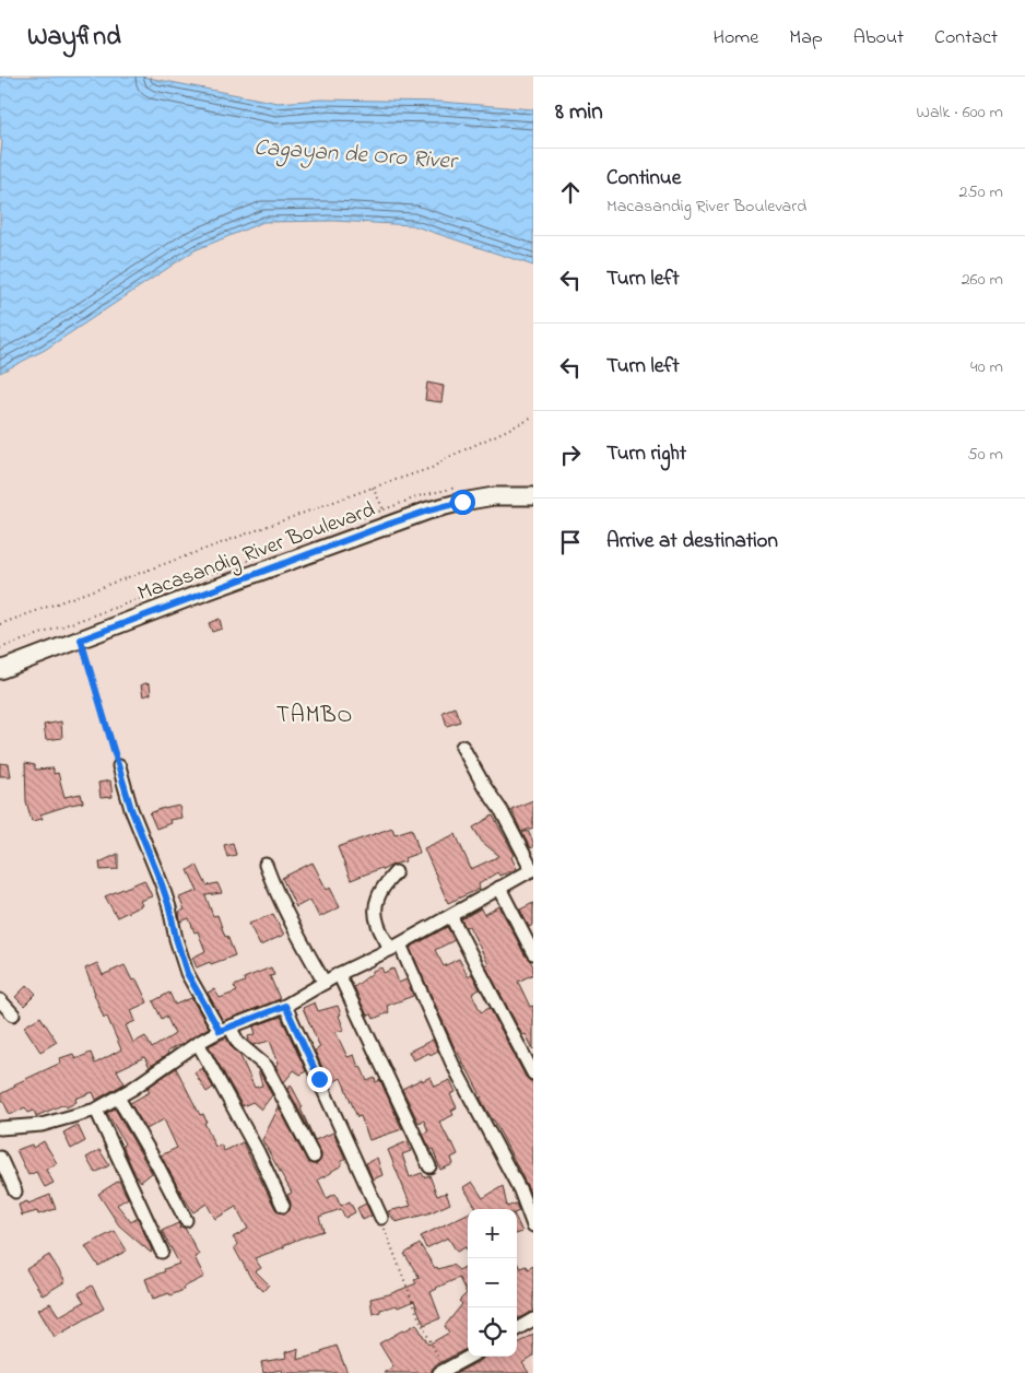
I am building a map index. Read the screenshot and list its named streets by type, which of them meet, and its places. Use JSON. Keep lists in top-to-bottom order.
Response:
{
  "streets": {
    "street": ["Macasandig River Boulevard"]
  },
  "districts": ["TAMBO"],
  "water": ["Cagayan de Oro River"],
  "page": {
    "header": "Wayfind",
    "nav": [
      "Home",
      "Map",
      "About",
      "Contact"
    ],
    "heading": ["8 min", "Walk · 600 m"],
    "list": [
      ["Continue", "Macasandig River Boulevard", "250 m"],
      ["Turn left", "260 m"],
      ["Turn left", "40 m"],
      ["Turn right", "50 m"],
      "Arrive at destination"
    ],
    "map_buttons": ["+", "−"]
  }
}
